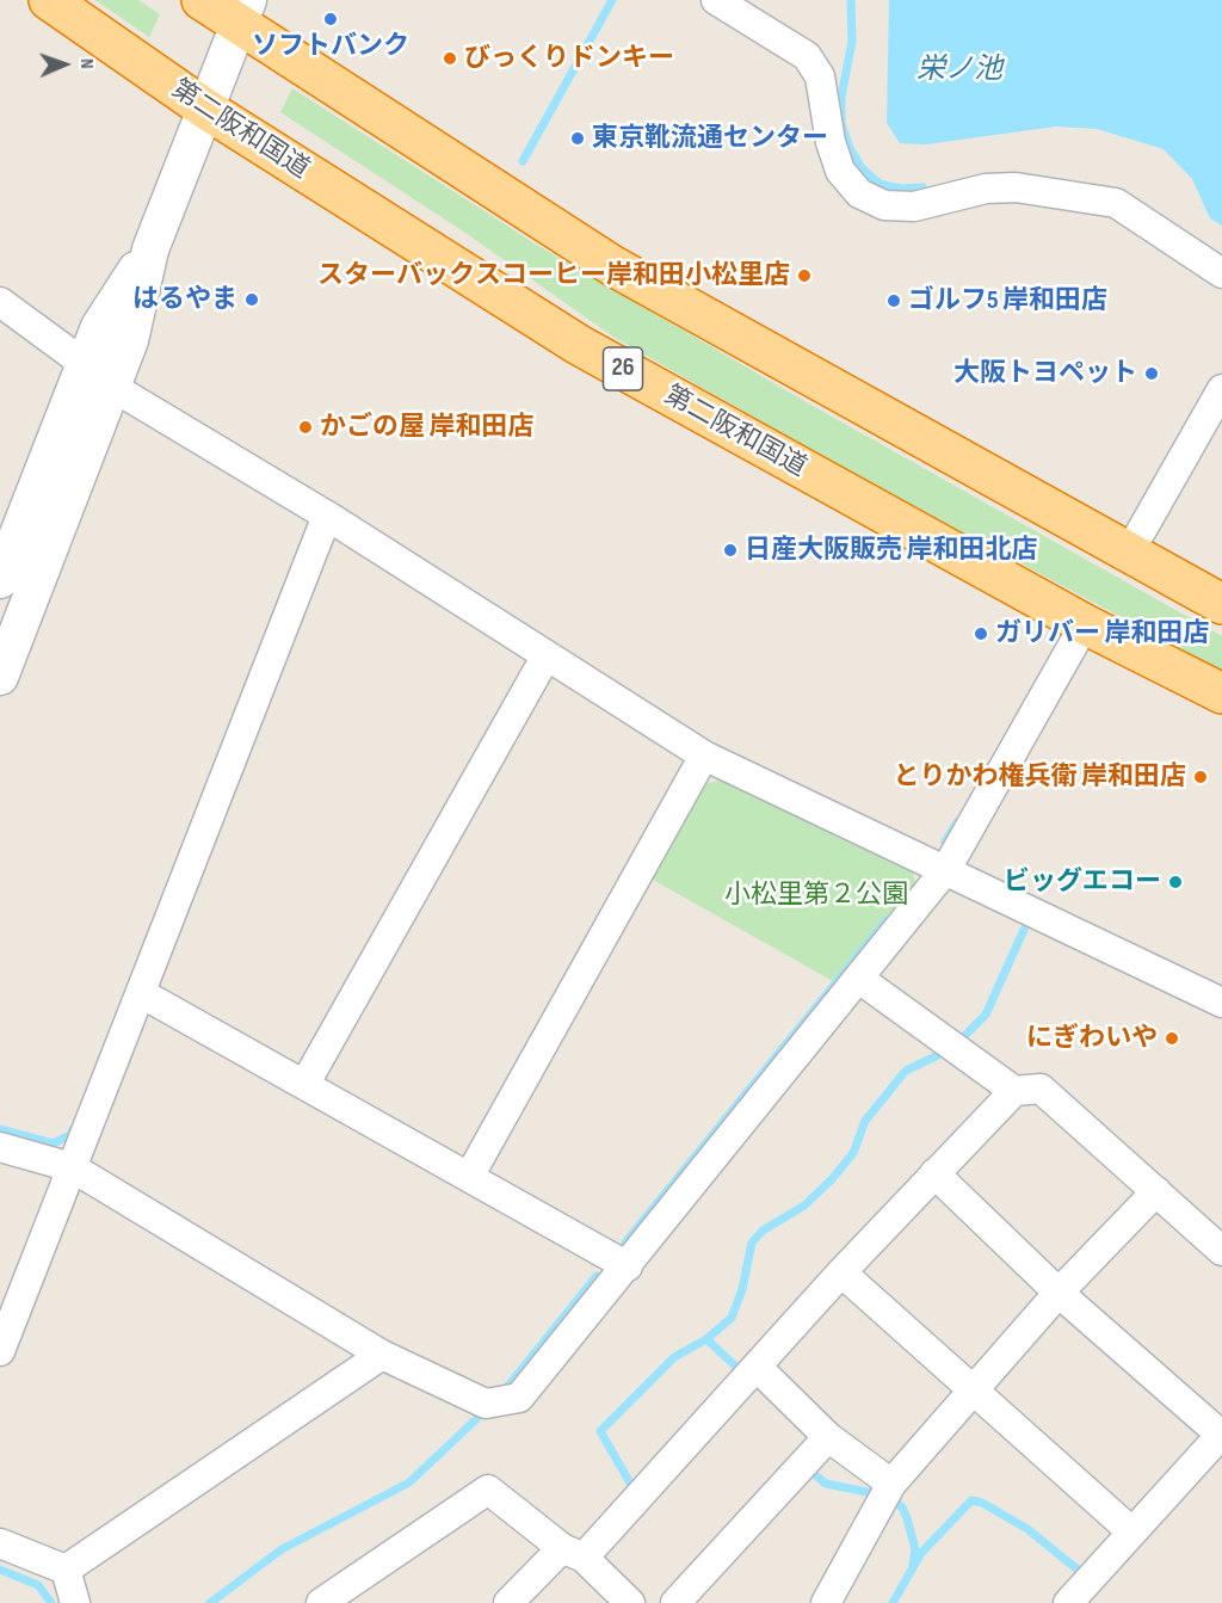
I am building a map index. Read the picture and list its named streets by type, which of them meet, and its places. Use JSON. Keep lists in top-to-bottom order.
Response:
{
  "streets": {
    "highway": ["第二阪和国道", "26"]
  },
  "water": ["栄ノ池"],
  "parks": ["小松里第２公園"],
  "places": [
    "ソフトバンク",
    "びっくりドンキー",
    "東京靴流通センター",
    "スターバックスコーヒー岸和田小松里店",
    "はるやま",
    "ゴルフ5 岸和田店",
    "大阪トヨペット",
    "かごの屋 岸和田店",
    "日産大阪販売 岸和田北店",
    "ガリバー 岸和田店",
    "とりかわ権兵衛 岸和田店",
    "ビッグエコー",
    "にぎわいや"
  ],
  "north": "right"
}
